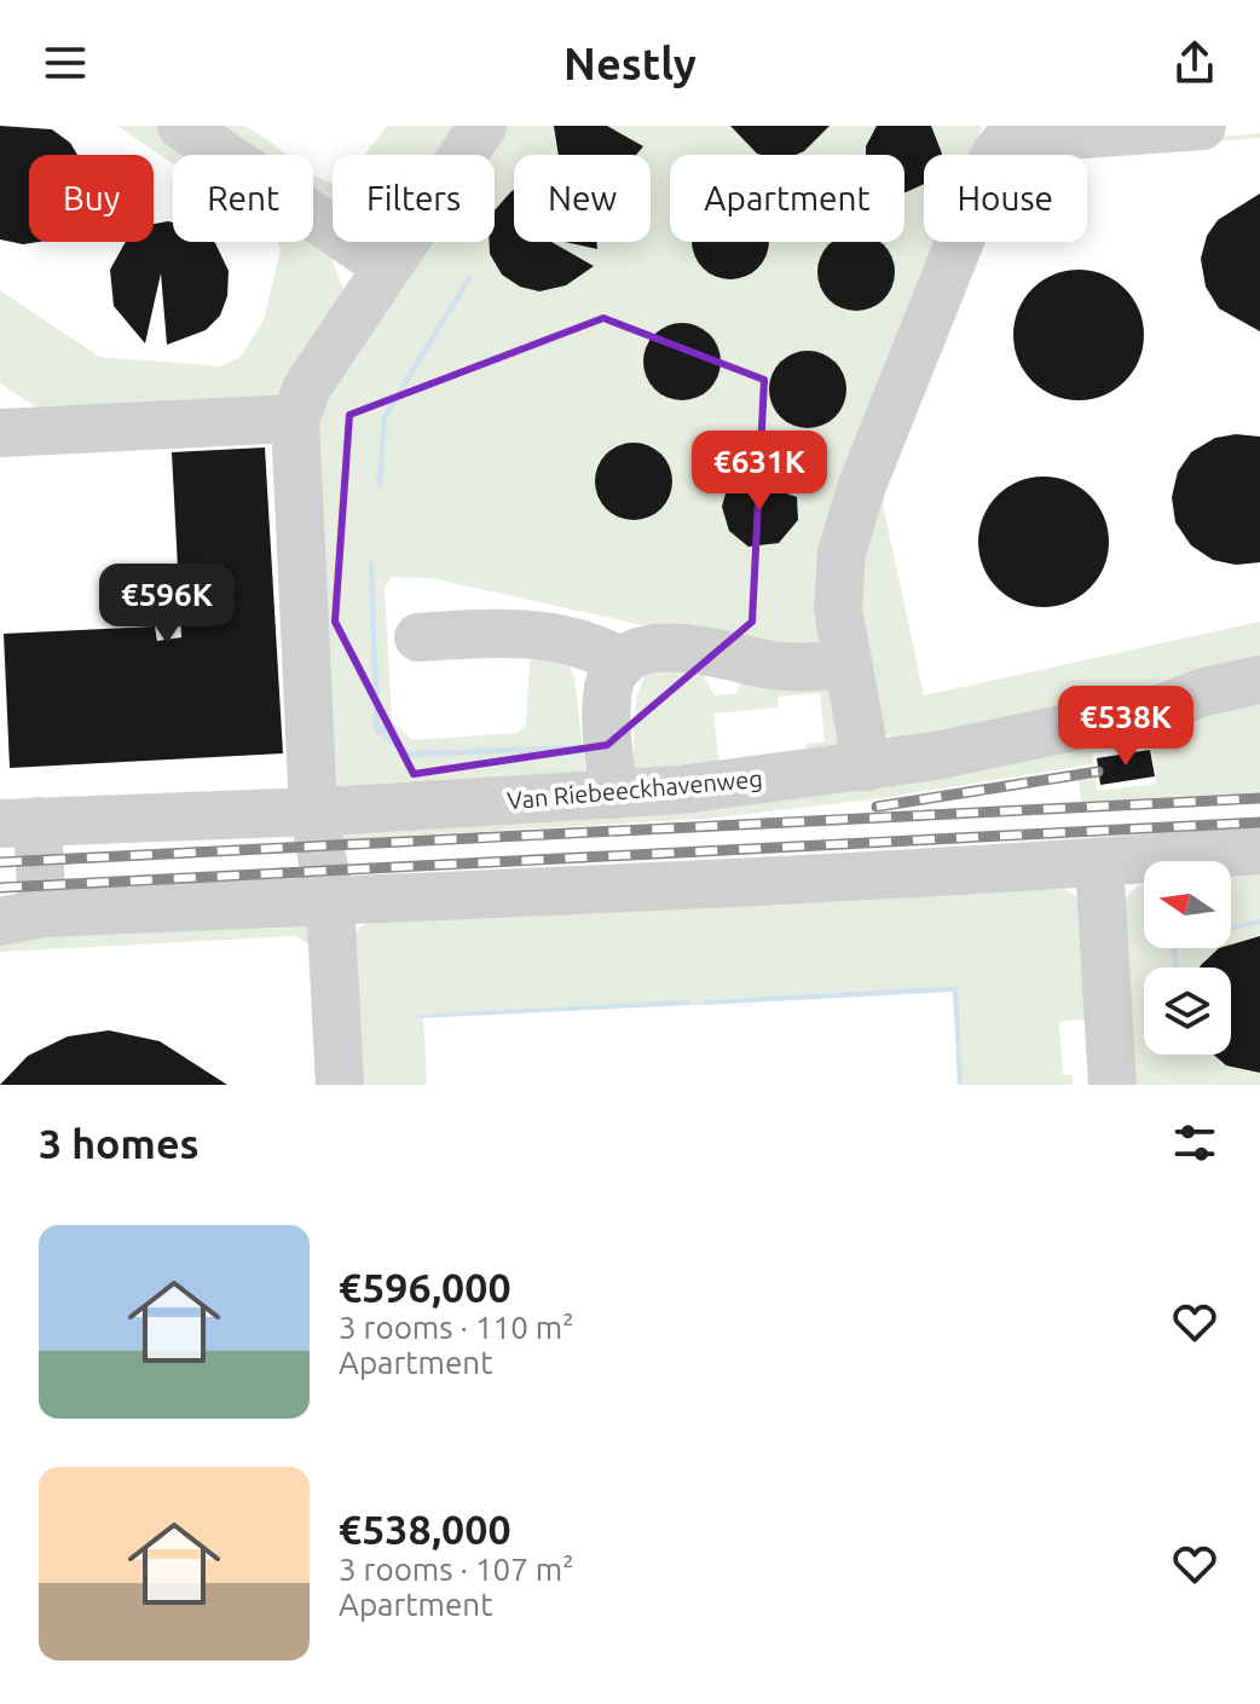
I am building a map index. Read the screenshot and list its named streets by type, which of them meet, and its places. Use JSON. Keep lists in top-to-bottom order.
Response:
{
  "streets": {
    "lane": ["Van Riebeeckhavenweg"]
  },
  "north": "left",
  "page": {
    "header": "Nestly",
    "chip": [
      "Buy",
      "Rent",
      "Filters",
      "New",
      "Apartment",
      "House"
    ],
    "price": ["€631K", "€596K", "€538K"],
    "heading": "3 homes",
    "list": [
      {
        "name": "€596,000",
        "note": "3 rooms · 110 m² · Apartment"
      },
      {
        "name": "€538,000",
        "note": "3 rooms · 107 m² · Apartment"
      }
    ]
  }
}
